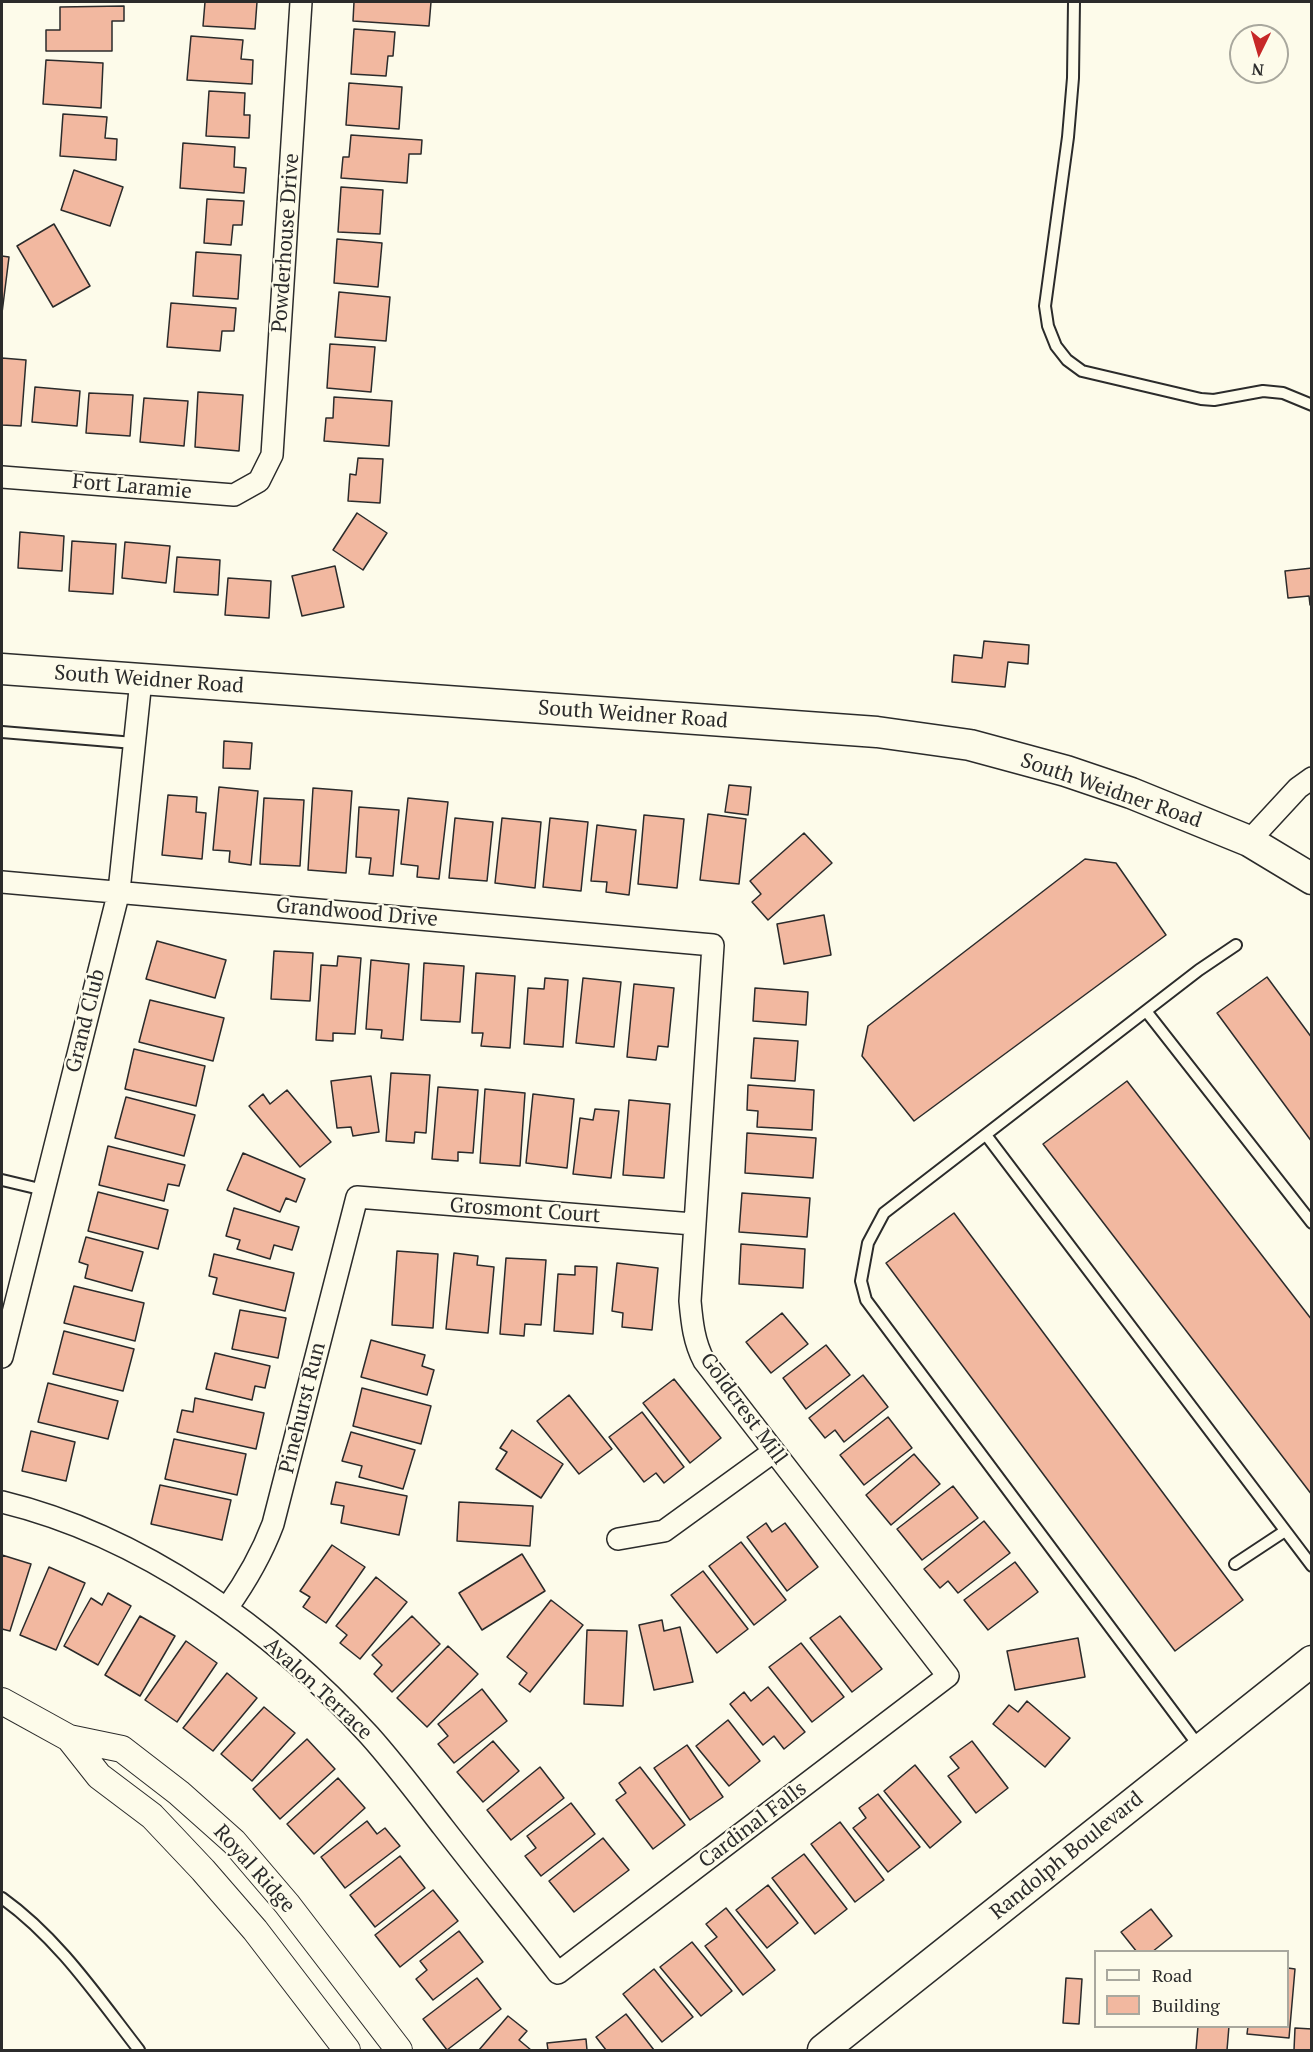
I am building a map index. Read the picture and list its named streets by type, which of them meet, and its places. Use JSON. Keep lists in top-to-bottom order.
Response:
{
  "streets": {
    "main road": ["South Weidner Road", "Randolph Boulevard"],
    "street": [
      "Powderhouse Drive",
      "Fort Laramie",
      "Grandwood Drive",
      "Grand Club",
      "Grosmont Court",
      "Pinehurst Run",
      "Goldcrest Mill",
      "Avalon Terrace",
      "Cardinal Falls",
      "Royal Ridge"
    ]
  },
  "crossings": [
    ["Powderhouse Drive", "Fort Laramie"],
    ["South Weidner Road", "Grand Club"],
    ["Grandwood Drive", "Grand Club"],
    ["Grandwood Drive", "Goldcrest Mill"],
    ["Grosmont Court", "Pinehurst Run"],
    ["Grosmont Court", "Goldcrest Mill"],
    ["Pinehurst Run", "Avalon Terrace"],
    ["Goldcrest Mill", "Cardinal Falls"],
    ["Avalon Terrace", "Cardinal Falls"]
  ],
  "legend": ["Road", "Building"],
  "north": "bottom"
}
